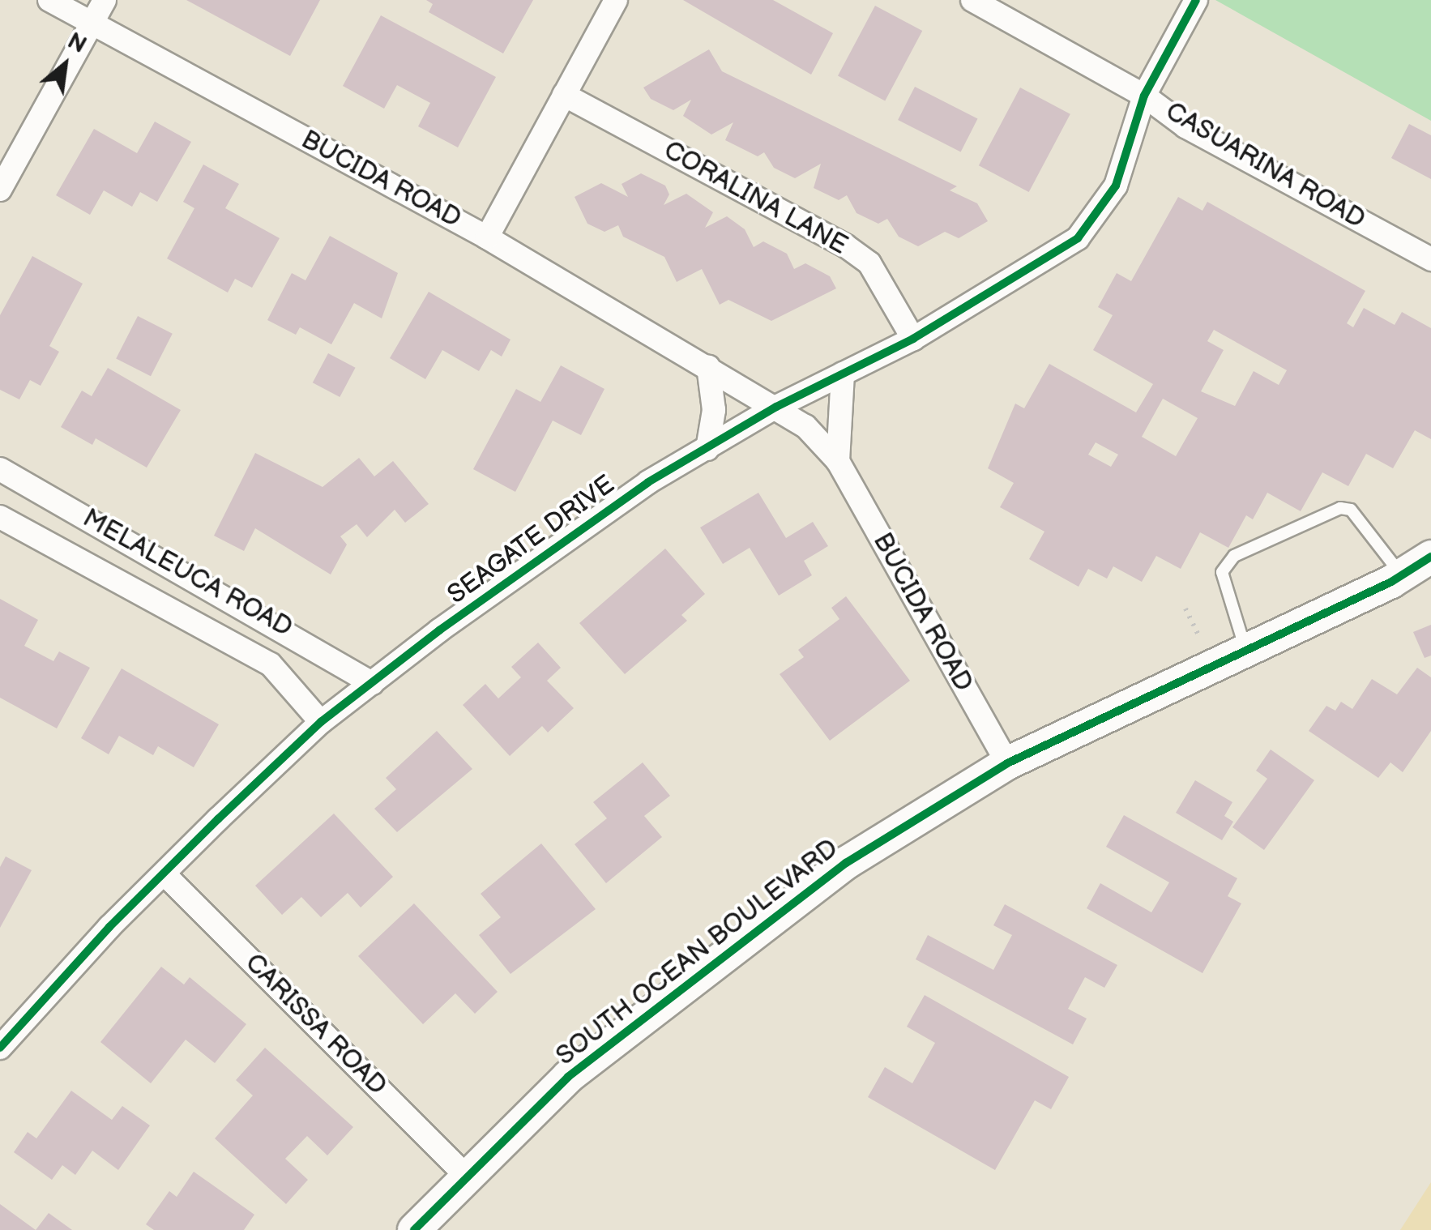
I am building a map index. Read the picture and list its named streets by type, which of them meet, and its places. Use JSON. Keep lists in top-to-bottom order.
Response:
{
  "streets": {
    "main road": ["SOUTH OCEAN BOULEVARD"],
    "street": [
      "CASUARINA ROAD",
      "BUCIDA ROAD",
      "CORALINA LANE",
      "SEAGATE DRIVE",
      "MELALEUCA ROAD",
      "CARISSA ROAD"
    ]
  },
  "crossings": [
    ["CASUARINA ROAD", "SEAGATE DRIVE"],
    ["BUCIDA ROAD", "SEAGATE DRIVE"],
    ["BUCIDA ROAD", "SOUTH OCEAN BOULEVARD"],
    ["CORALINA LANE", "SEAGATE DRIVE"],
    ["SEAGATE DRIVE", "MELALEUCA ROAD"],
    ["SEAGATE DRIVE", "CARISSA ROAD"],
    ["SOUTH OCEAN BOULEVARD", "CARISSA ROAD"]
  ],
  "north": "top right"
}
